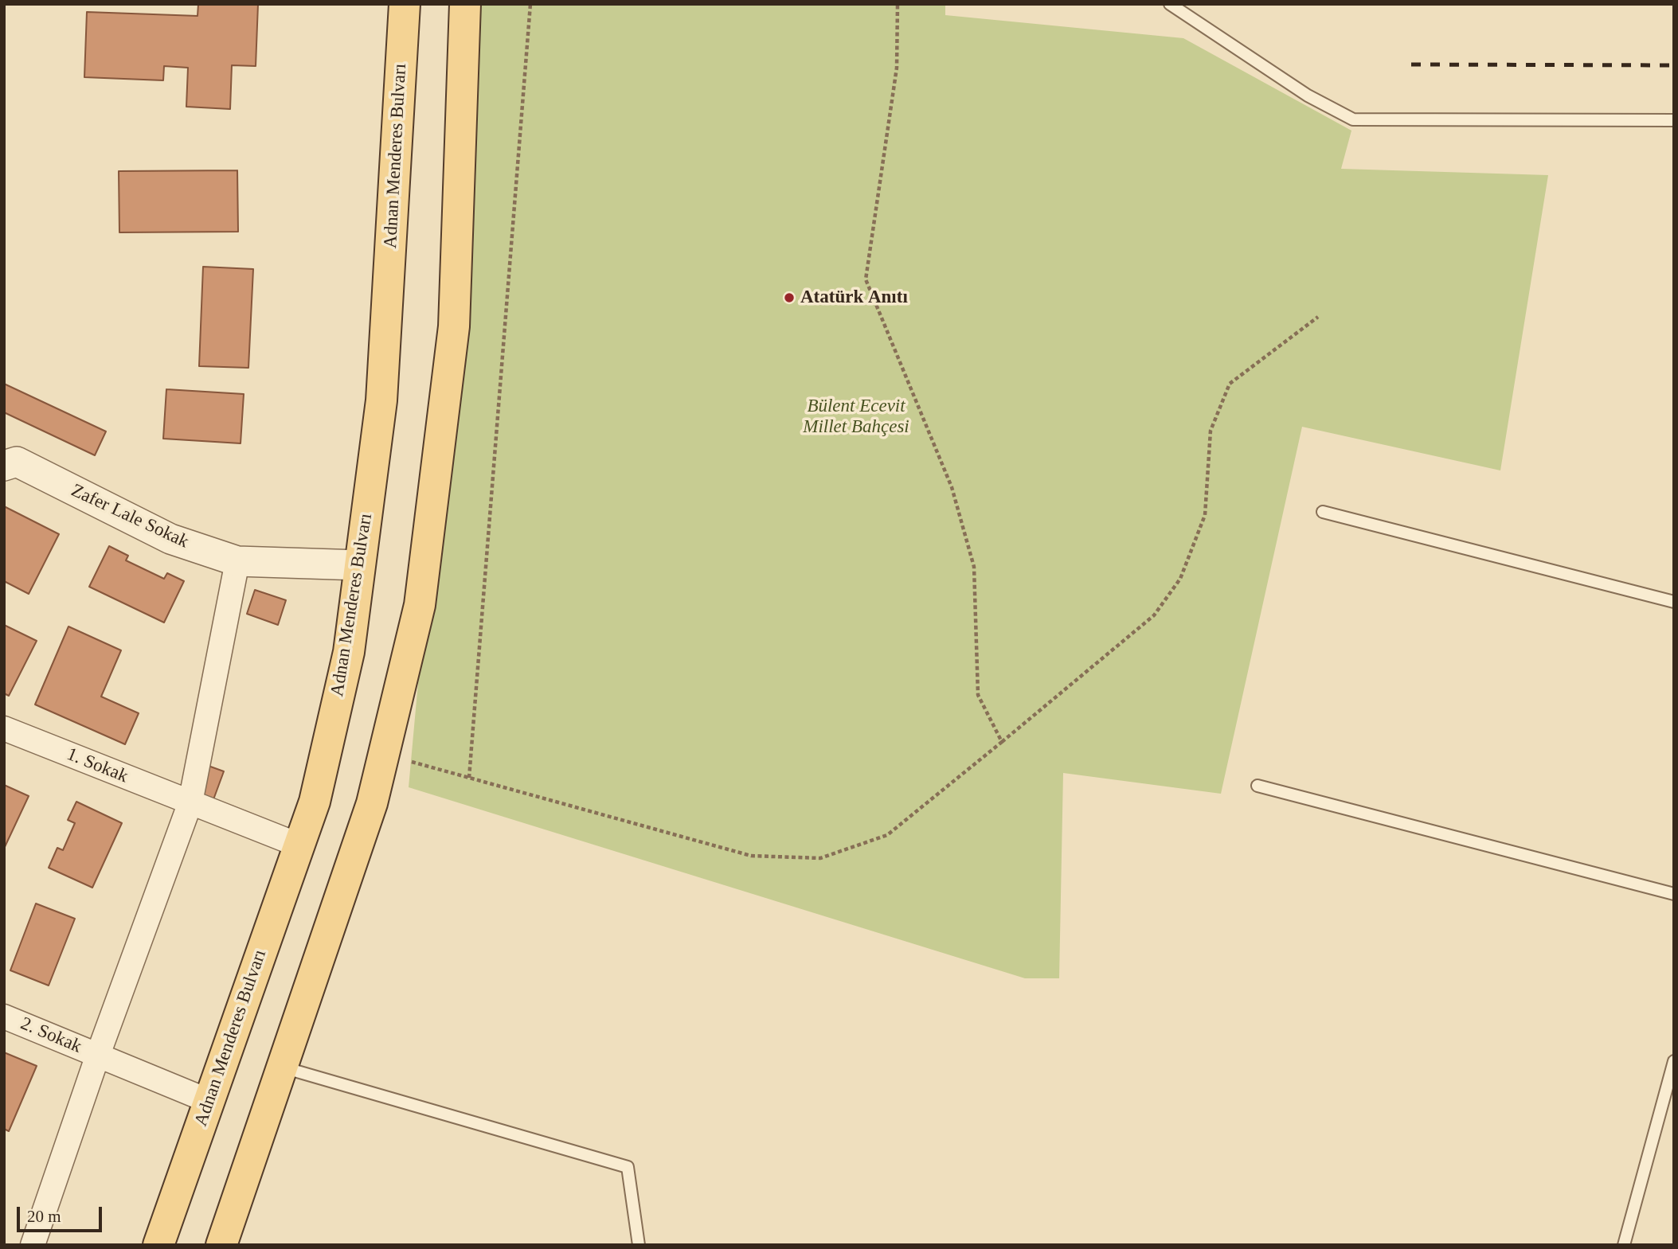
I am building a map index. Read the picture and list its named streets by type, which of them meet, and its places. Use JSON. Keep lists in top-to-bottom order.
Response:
{
  "streets": {
    "main road": ["Adnan Menderes Bulvarı"],
    "street": ["Zafer Lale Sokak", "1. Sokak", "2. Sokak"]
  },
  "crossings": [
    ["Adnan Menderes Bulvarı", "Zafer Lale Sokak"],
    ["Adnan Menderes Bulvarı", "1. Sokak"],
    ["Adnan Menderes Bulvarı", "2. Sokak"]
  ],
  "parks": ["Bülent Ecevit Millet Bahçesi"],
  "places": ["Atatürk Anıtı"],
  "scale_bar": "20 m"
}
